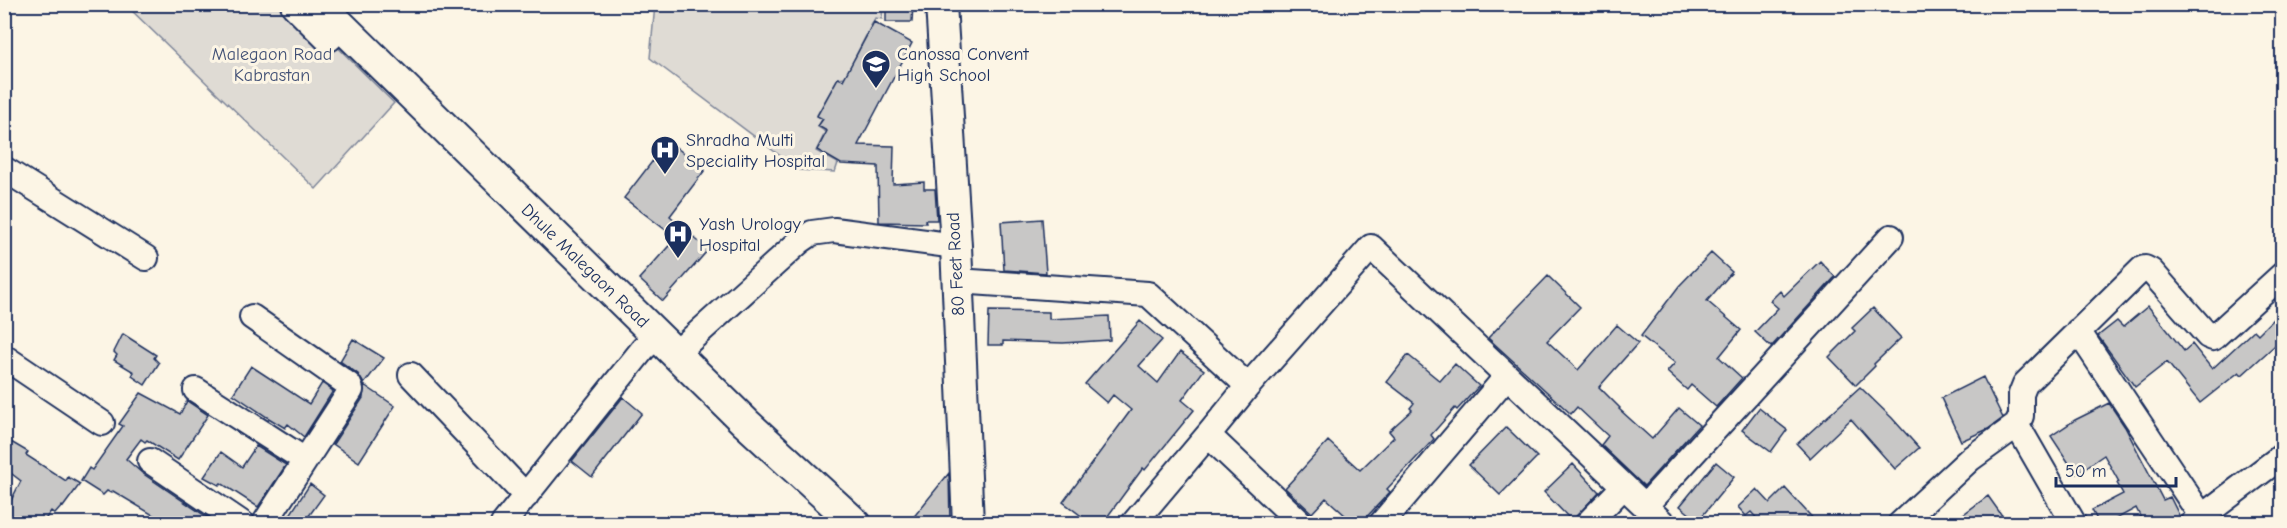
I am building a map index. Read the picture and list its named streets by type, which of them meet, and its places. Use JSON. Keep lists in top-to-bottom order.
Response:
{
  "streets": {
    "main road": ["80 Feet Road", "Dhule Malegaon Road"]
  },
  "parks": ["Malegaon Road Kabrastan"],
  "places": {
    "school or university": ["Canossa Convent High School"],
    "hospital": ["Shradha Multi Speciality Hospital", "Yash Urology Hospital"]
  },
  "scale_bar": "50 m"
}
